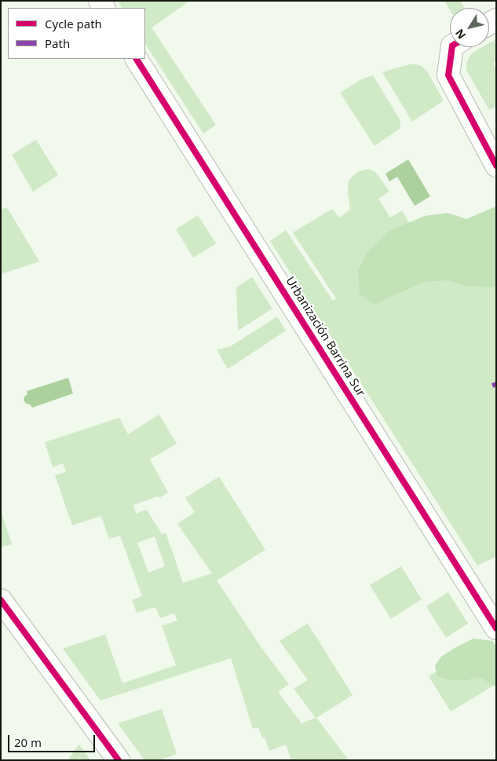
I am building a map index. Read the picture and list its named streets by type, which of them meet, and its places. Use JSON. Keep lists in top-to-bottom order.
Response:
{
  "streets": {
    "street": ["Urbanización Barrina Sur"]
  },
  "legend": ["Cycle path", "Path"],
  "scale_bar": "20 m",
  "north": "bottom left"
}
